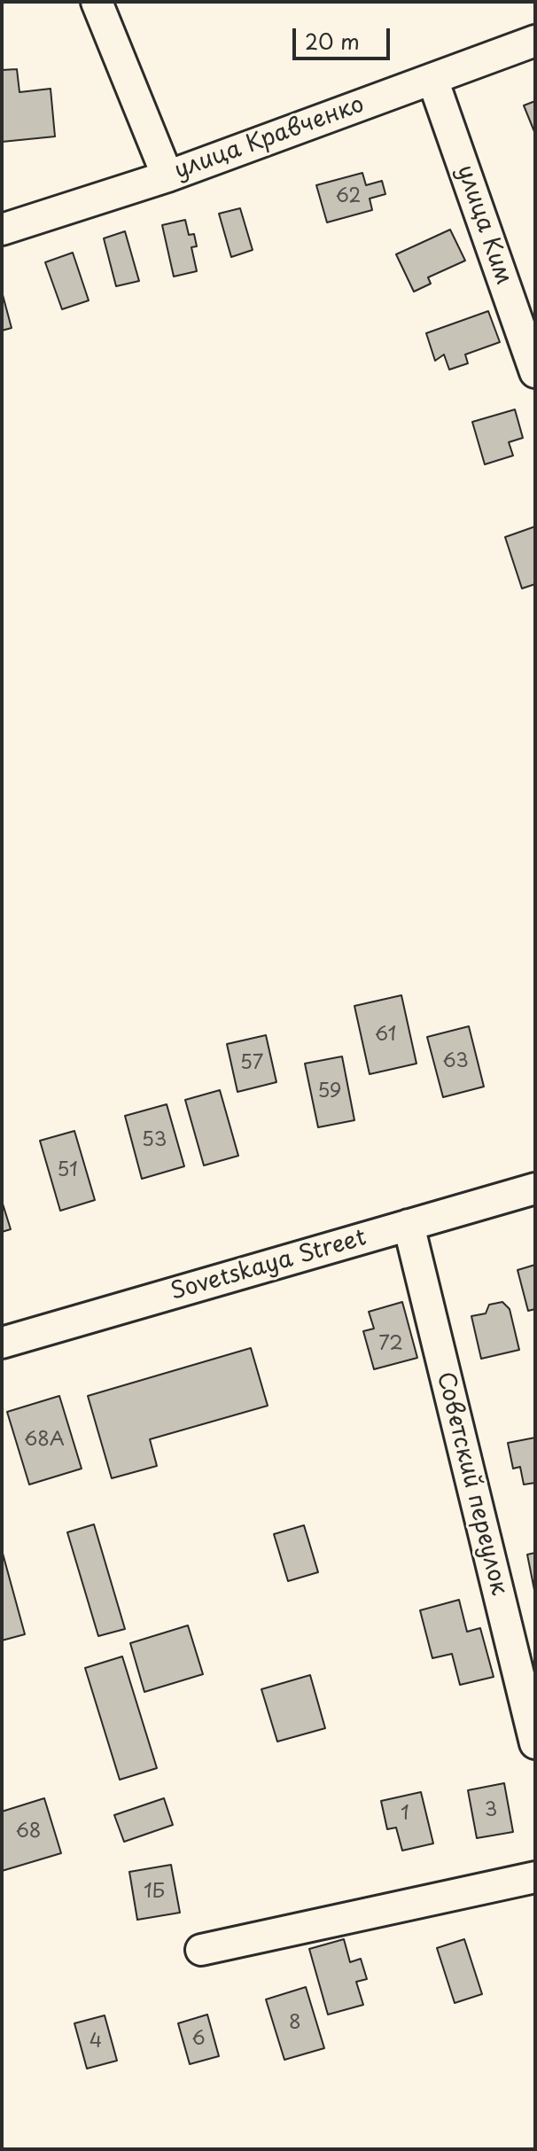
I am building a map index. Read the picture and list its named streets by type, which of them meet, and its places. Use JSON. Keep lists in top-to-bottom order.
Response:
{
  "streets": {
    "street": [
      "улица Кравченко",
      "улица Ким",
      "Sovetskaya Street",
      "Советский переулок"
    ]
  },
  "crossings": [
    ["улица Кравченко", "улица Ким"],
    ["Sovetskaya Street", "Советский переулок"]
  ],
  "house_numbers": [
    "62",
    "61",
    "63",
    "57",
    "59",
    "53",
    "51",
    "72",
    "68А",
    "3",
    "1",
    "68",
    "1Б",
    "8",
    "6",
    "4"
  ],
  "scale_bar": "20 m"
}
